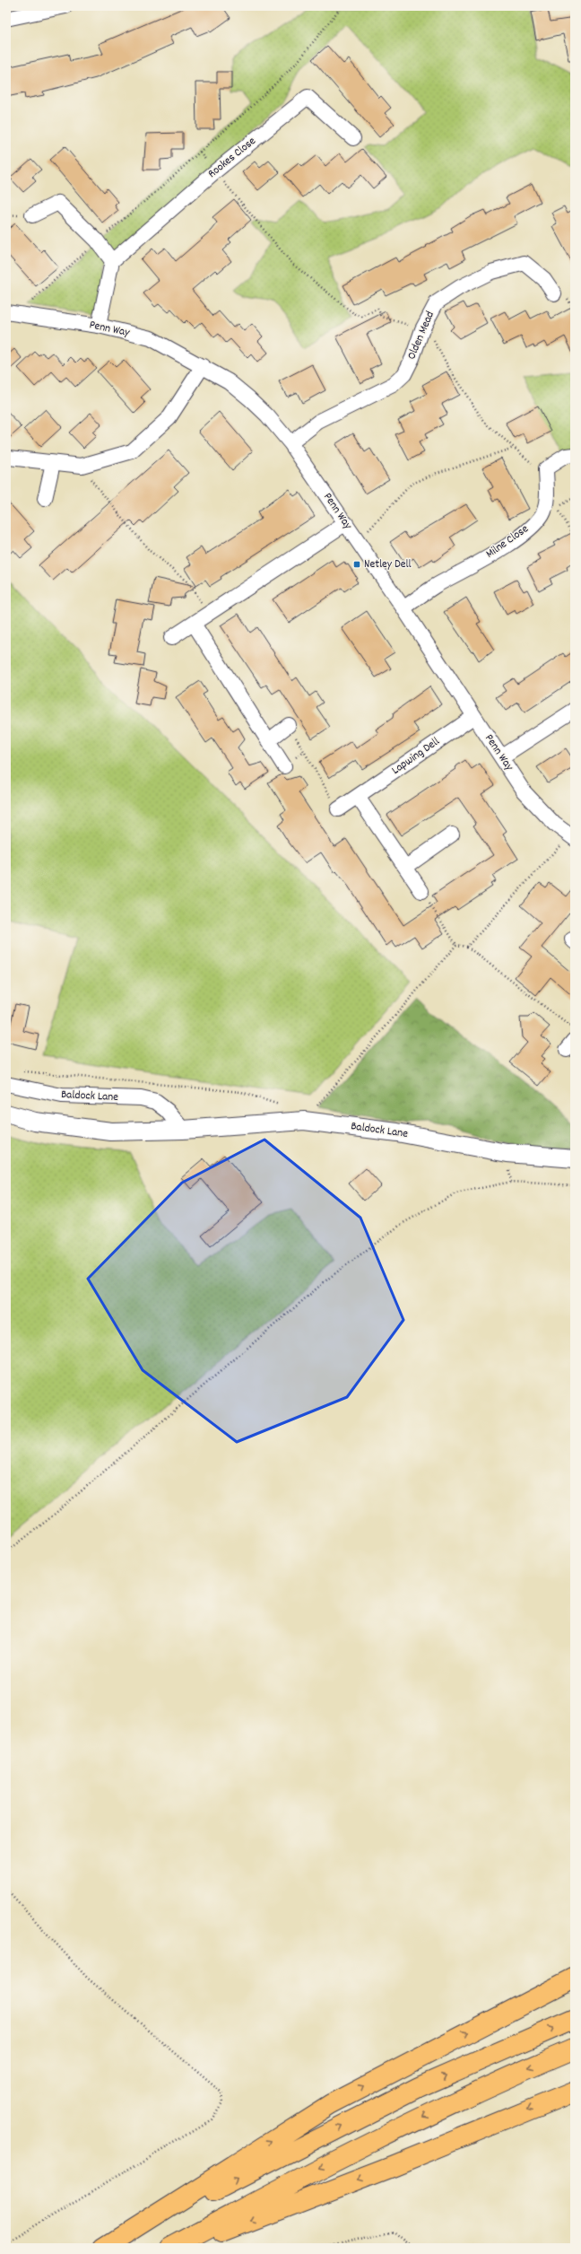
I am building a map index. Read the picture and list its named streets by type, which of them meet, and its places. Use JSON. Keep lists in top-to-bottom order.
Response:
{
  "streets": {
    "street": [
      "Rookes Close",
      "Penn Way",
      "Olden Mead",
      "Milne Close",
      "Lapwing Dell",
      "Baldock Lane"
    ]
  },
  "crossings": [
    ["Penn Way", "Olden Mead"],
    ["Penn Way", "Milne Close"],
    ["Penn Way", "Lapwing Dell"]
  ],
  "places": {
    "transit": ["Netley Dell"]
  }
}
